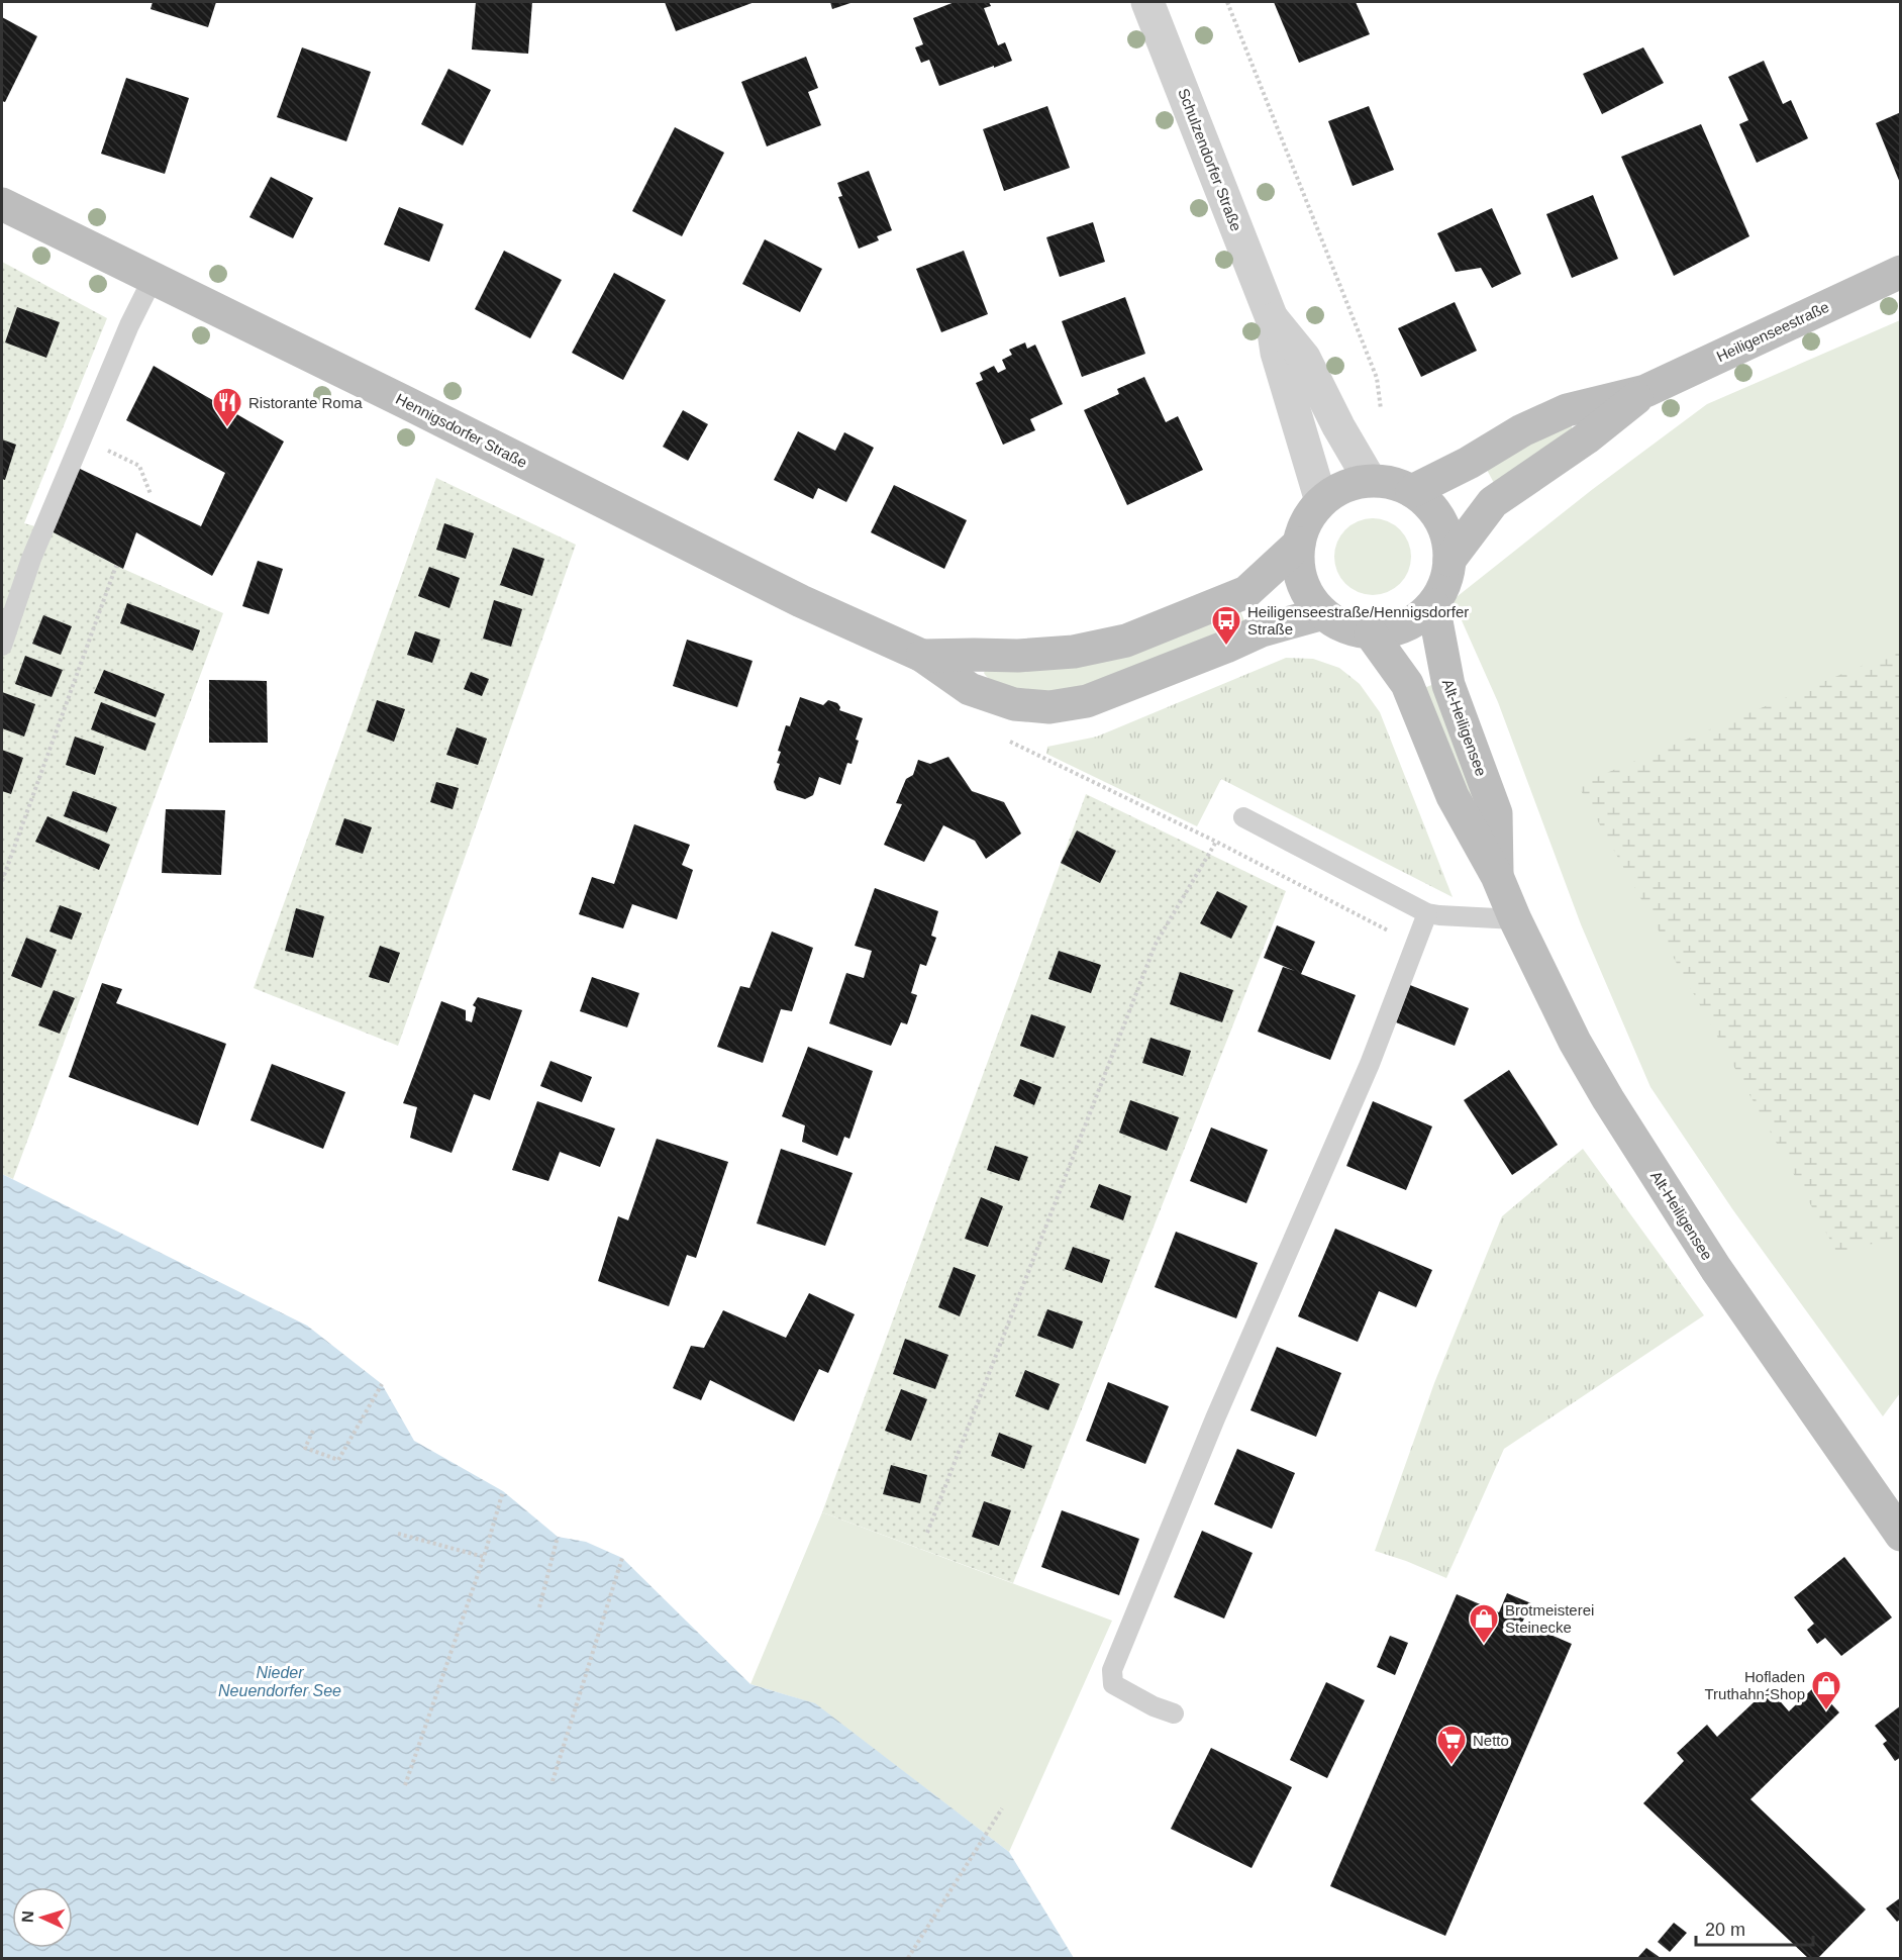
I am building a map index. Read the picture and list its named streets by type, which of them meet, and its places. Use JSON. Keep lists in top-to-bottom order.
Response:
{
  "streets": {
    "main road": ["Heiligenseestraße", "Hennigsdorfer Straße", "Alt-Heiligensee"],
    "street": ["Schulzendorfer Straße"]
  },
  "crossings": [
    ["Schulzendorfer Straße", "Heiligenseestraße"],
    ["Schulzendorfer Straße", "Hennigsdorfer Straße"],
    ["Schulzendorfer Straße", "Alt-Heiligensee"],
    ["Heiligenseestraße", "Hennigsdorfer Straße"],
    ["Heiligenseestraße", "Alt-Heiligensee"],
    ["Hennigsdorfer Straße", "Alt-Heiligensee"]
  ],
  "water": ["Nieder Neuendorfer See"],
  "places": {
    "restaurant": ["Ristorante Roma"],
    "bus stop": ["Heiligenseestraße/Hennigsdorfer Straße"],
    "shop": ["Brotmeisterei Steinecke", "Hofladen Truthahn-Shop"],
    "supermarket": ["Netto"]
  },
  "scale_bar": "20 m",
  "north": "left"
}
